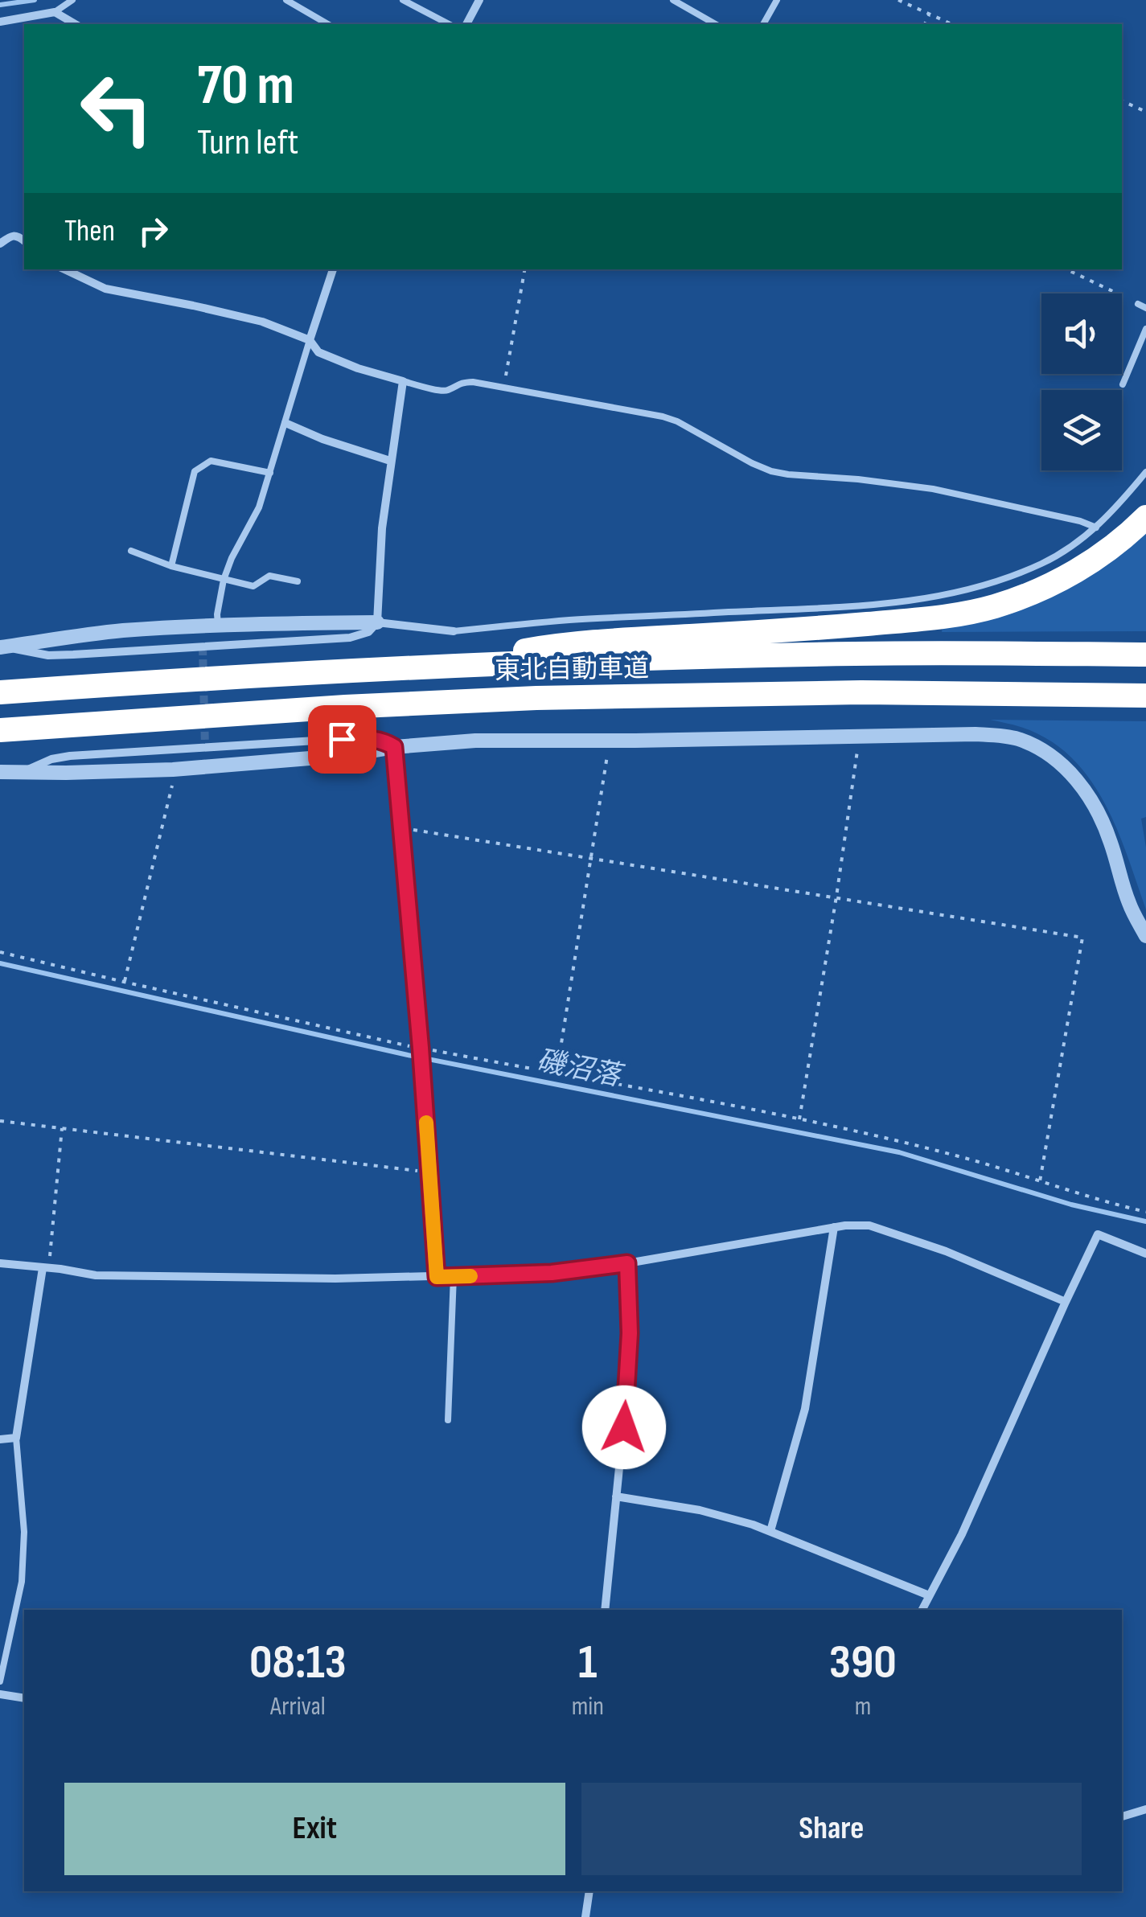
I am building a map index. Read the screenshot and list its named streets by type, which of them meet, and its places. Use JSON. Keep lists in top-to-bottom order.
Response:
{
  "streets": {
    "highway": ["東北自動車道"]
  },
  "water": ["磯沼落"],
  "page": {
    "turn": ["70 m", "Turn left"],
    "then": "Then",
    "eta": [
      "08:13",
      "Arrival",
      "1",
      "min",
      "390",
      "m"
    ],
    "buttons": ["Exit", "Share"]
  }
}
